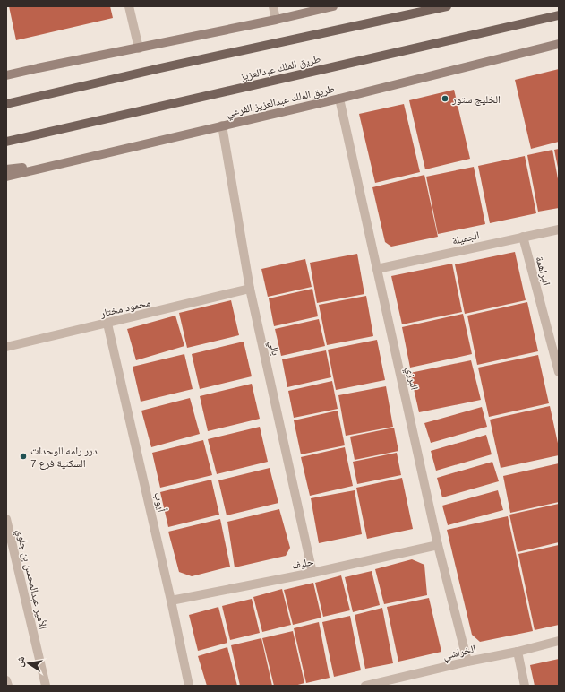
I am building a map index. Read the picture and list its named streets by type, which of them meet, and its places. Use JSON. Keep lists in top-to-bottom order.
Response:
{
  "streets": {
    "main road": ["طريق الملك عبدالعزيز"],
    "street": [
      "طريق الملك عبدالعزيز الفرعي",
      "الجميلة",
      "البراهمة",
      "محمود مختار",
      "بالي",
      "البرزي",
      "أيوب",
      "حليف",
      "الأمير عبدالمحسن بن جلوي",
      "الخراشي"
    ]
  },
  "crossings": [
    ["طريق الملك عبدالعزيز الفرعي", "بالي"],
    ["طريق الملك عبدالعزيز الفرعي", "البرزي"],
    ["الجميلة", "البراهمة"],
    ["الجميلة", "البرزي"],
    ["محمود مختار", "بالي"],
    ["محمود مختار", "أيوب"],
    ["بالي", "حليف"],
    ["البرزي", "حليف"],
    ["البرزي", "الخراشي"],
    ["أيوب", "حليف"]
  ],
  "places": ["الخليج ستور", "درر رامه للوحدات السكنية فرع 7"],
  "north": "left"
}
